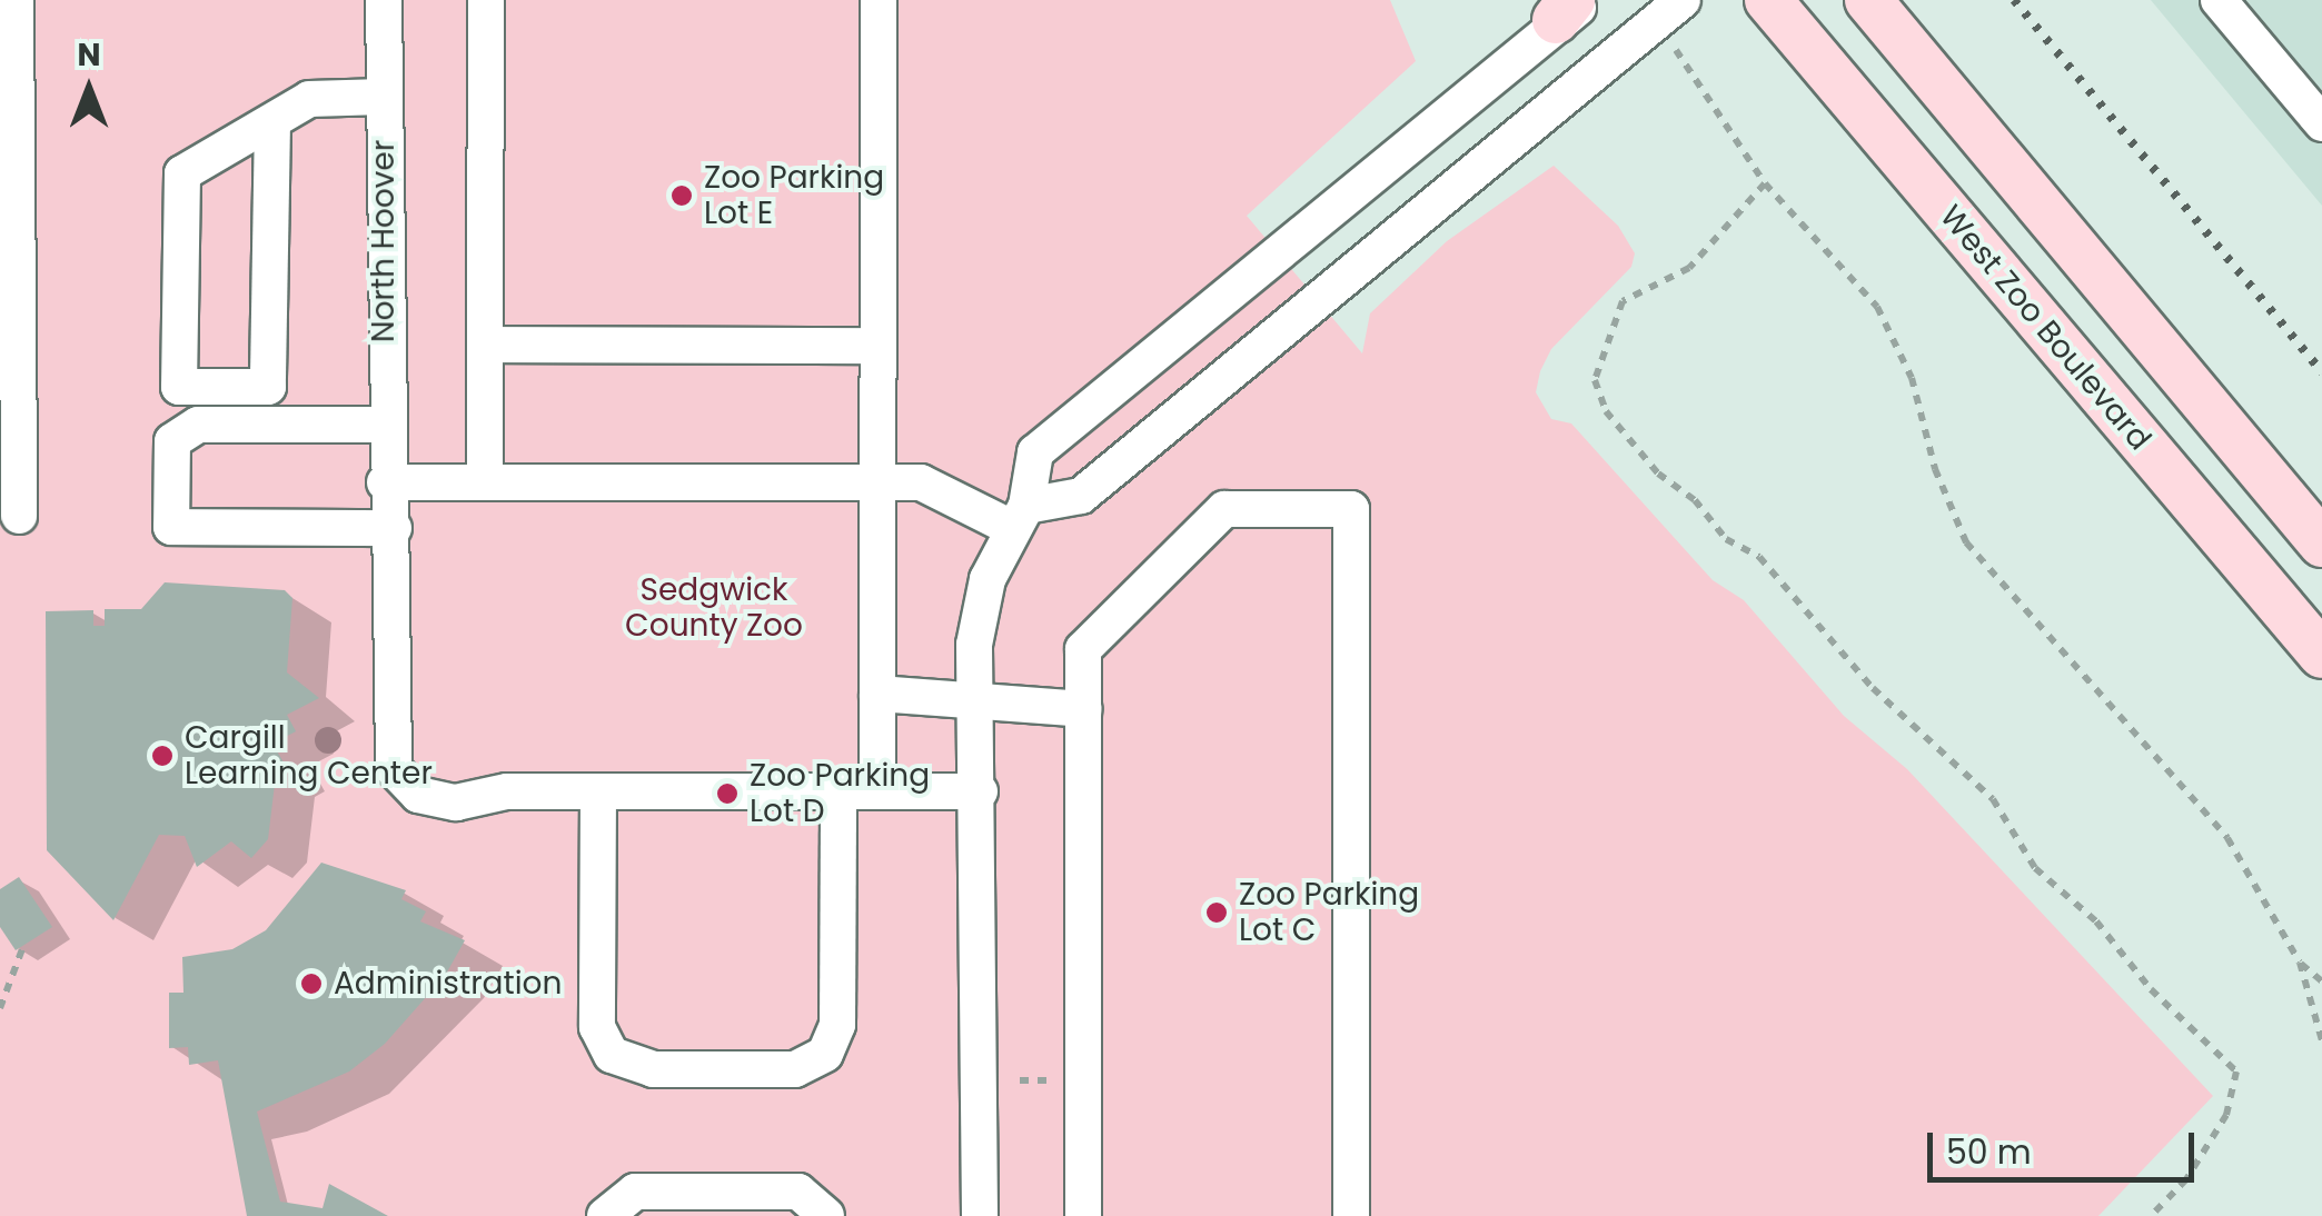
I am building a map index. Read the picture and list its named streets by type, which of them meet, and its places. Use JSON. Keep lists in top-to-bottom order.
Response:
{
  "streets": {
    "main road": ["West Zoo Boulevard"],
    "street": ["North Hoover"]
  },
  "parks": ["Sedgwick County Zoo"],
  "places": [
    "Zoo Parking Lot E",
    "Cargill Learning Center",
    "Zoo Parking Lot D",
    "Zoo Parking Lot C",
    "Administration"
  ],
  "scale_bar": "50 m",
  "north": "top"
}
